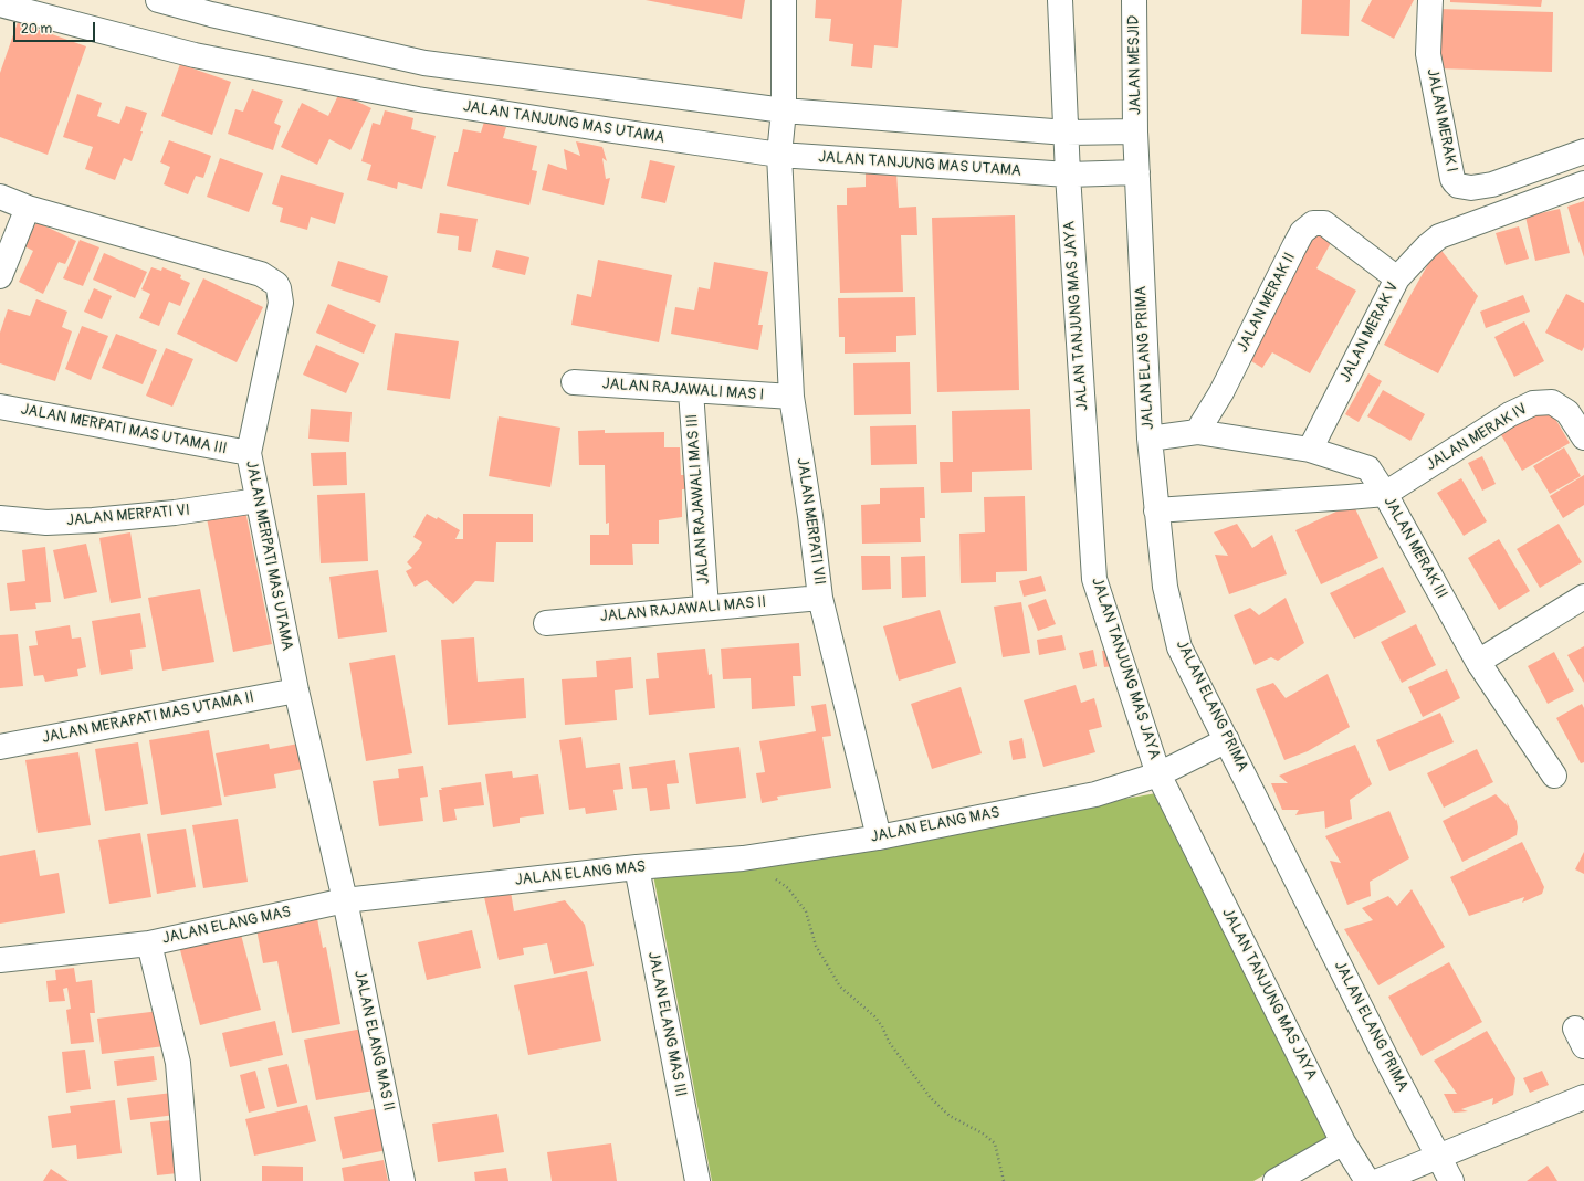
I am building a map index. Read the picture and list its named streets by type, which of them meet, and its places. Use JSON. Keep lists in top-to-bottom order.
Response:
{
  "streets": {
    "street": [
      "JALAN MESJID",
      "JALAN MERAK I",
      "JALAN TANJUNG MAS UTAMA",
      "JALAN MERAK II",
      "JALAN TANJUNG MAS JAYA",
      "JALAN MERAK V",
      "JALAN ELANG PRIMA",
      "JALAN RAJAWALI MAS I",
      "JALAN MERPATI MAS UTAMA III",
      "JALAN MERAK IV",
      "JALAN RAJAWALI MAS III",
      "JALAN MERPATI VI",
      "JALAN MERPATI VII",
      "JALAN MERAK III",
      "JALAN MERPATI MAS UTAMA",
      "JALAN RAJAWALI MAS II",
      "JALAN MERAPATI MAS UTAMA II",
      "JALAN ELANG MAS",
      "JALAN ELANG MAS III",
      "JALAN ELANG MAS II"
    ]
  },
  "crossings": [
    ["JALAN MESJID", "JALAN ELANG PRIMA"],
    ["JALAN TANJUNG MAS UTAMA", "JALAN TANJUNG MAS JAYA"],
    ["JALAN TANJUNG MAS UTAMA", "JALAN ELANG PRIMA"],
    ["JALAN TANJUNG MAS UTAMA", "JALAN MERPATI VII"],
    ["JALAN MERAK II", "JALAN MERAK V"],
    ["JALAN MERAK II", "JALAN MERAK III"],
    ["JALAN TANJUNG MAS JAYA", "JALAN ELANG MAS"],
    ["JALAN MERAK V", "JALAN MERAK III"],
    ["JALAN ELANG PRIMA", "JALAN ELANG MAS"],
    ["JALAN RAJAWALI MAS I", "JALAN RAJAWALI MAS III"],
    ["JALAN RAJAWALI MAS I", "JALAN MERPATI VII"],
    ["JALAN MERPATI MAS UTAMA III", "JALAN MERPATI MAS UTAMA"],
    ["JALAN MERAK IV", "JALAN MERAK III"],
    ["JALAN RAJAWALI MAS III", "JALAN RAJAWALI MAS II"],
    ["JALAN MERPATI VI", "JALAN MERPATI MAS UTAMA"],
    ["JALAN MERPATI VII", "JALAN RAJAWALI MAS II"],
    ["JALAN MERPATI VII", "JALAN ELANG MAS"],
    ["JALAN MERPATI MAS UTAMA", "JALAN MERAPATI MAS UTAMA II"],
    ["JALAN MERPATI MAS UTAMA", "JALAN ELANG MAS"],
    ["JALAN MERPATI MAS UTAMA", "JALAN ELANG MAS II"],
    ["JALAN ELANG MAS", "JALAN ELANG MAS III"],
    ["JALAN ELANG MAS", "JALAN ELANG MAS II"]
  ],
  "scale_bar": "20 m"
}
